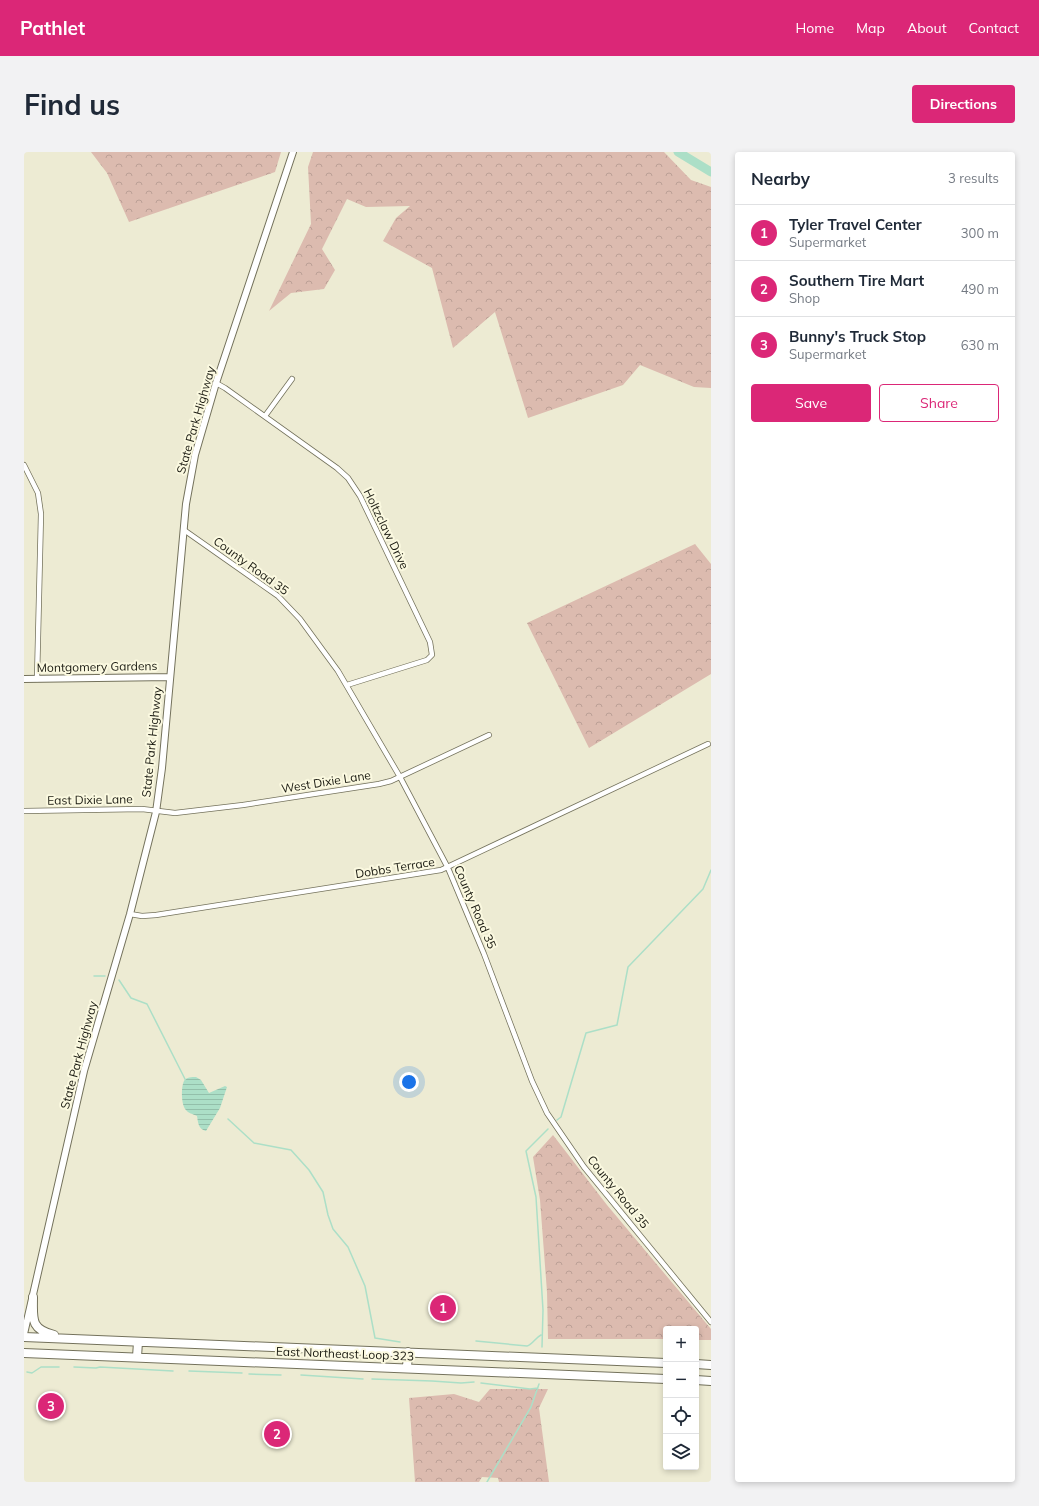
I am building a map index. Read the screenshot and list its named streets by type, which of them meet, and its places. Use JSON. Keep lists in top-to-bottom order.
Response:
{
  "streets": {
    "highway": ["East Northeast Loop 323"],
    "main road": ["State Park Highway", "Montgomery Gardens"],
    "street": [
      "Holtzclaw Drive",
      "County Road 35",
      "West Dixie Lane",
      "East Dixie Lane",
      "Dobbs Terrace"
    ]
  },
  "crossings": [
    ["State Park Highway", "Holtzclaw Drive"],
    ["State Park Highway", "County Road 35"],
    ["State Park Highway", "Montgomery Gardens"],
    ["State Park Highway", "West Dixie Lane"],
    ["State Park Highway", "East Dixie Lane"],
    ["State Park Highway", "Dobbs Terrace"],
    ["State Park Highway", "East Northeast Loop 323"],
    ["Holtzclaw Drive", "County Road 35"],
    ["County Road 35", "West Dixie Lane"],
    ["County Road 35", "Dobbs Terrace"],
    ["West Dixie Lane", "East Dixie Lane"]
  ],
  "page": {
    "header": "Pathlet",
    "nav": [
      "Home",
      "Map",
      "About",
      "Contact"
    ],
    "buttons": [
      "Directions",
      ["Save", "Share"]
    ],
    "title": "Find us",
    "heading": ["Nearby", "3 results"],
    "list": [
      {
        "mark": "1",
        "name": "Tyler Travel Center",
        "note": "Supermarket",
        "value": "300 m"
      },
      {
        "mark": "2",
        "name": "Southern Tire Mart",
        "note": "Shop",
        "value": "490 m"
      },
      {
        "mark": "3",
        "name": "Bunny's Truck Stop",
        "note": "Supermarket",
        "value": "630 m"
      }
    ],
    "pins": ["1", "3", "2"],
    "map_buttons": ["+", "−"]
  }
}
